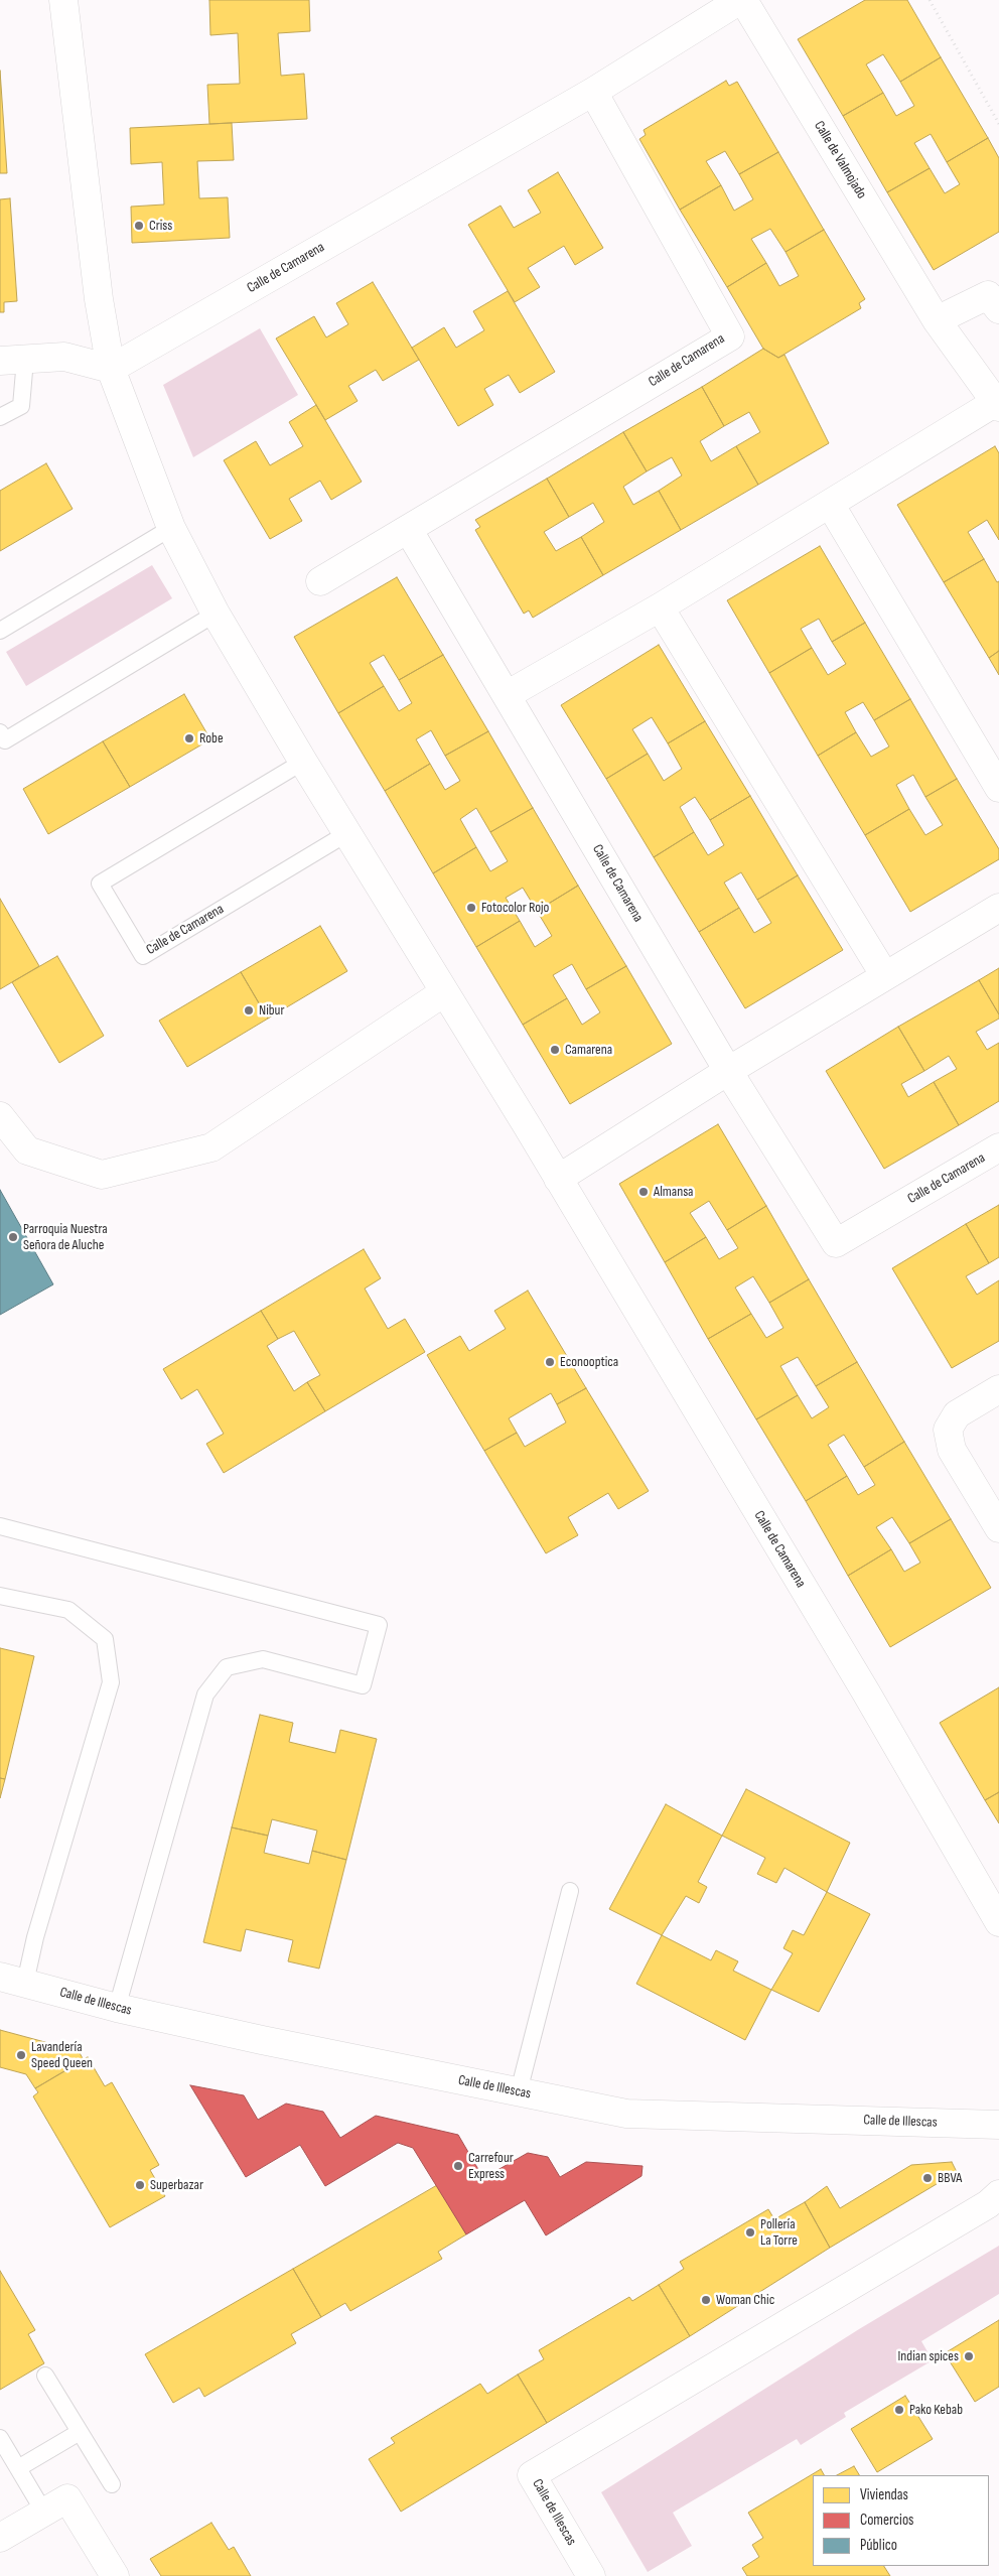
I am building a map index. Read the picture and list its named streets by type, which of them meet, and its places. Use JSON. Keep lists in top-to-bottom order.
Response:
{
  "streets": {
    "street": ["Calle de Valmojado", "Calle de Camarena", "Calle de Illescas"]
  },
  "crossings": [
    ["Calle de Valmojado", "Calle de Camarena"]
  ],
  "places": [
    "Criss",
    "Robe",
    "Fotocolor Rojo",
    "Nibur",
    "Camarena",
    "Almansa",
    "Parroquia Nuestra Señora de Aluche",
    "Econooptica",
    "Lavandería Speed Queen",
    "Carrefour Express",
    "BBVA",
    "Superbazar",
    "Pollería La Torre",
    "Woman Chic",
    "Indian spices",
    "Pako Kebab"
  ],
  "legend": ["Viviendas", "Comercios", "Público"]
}
